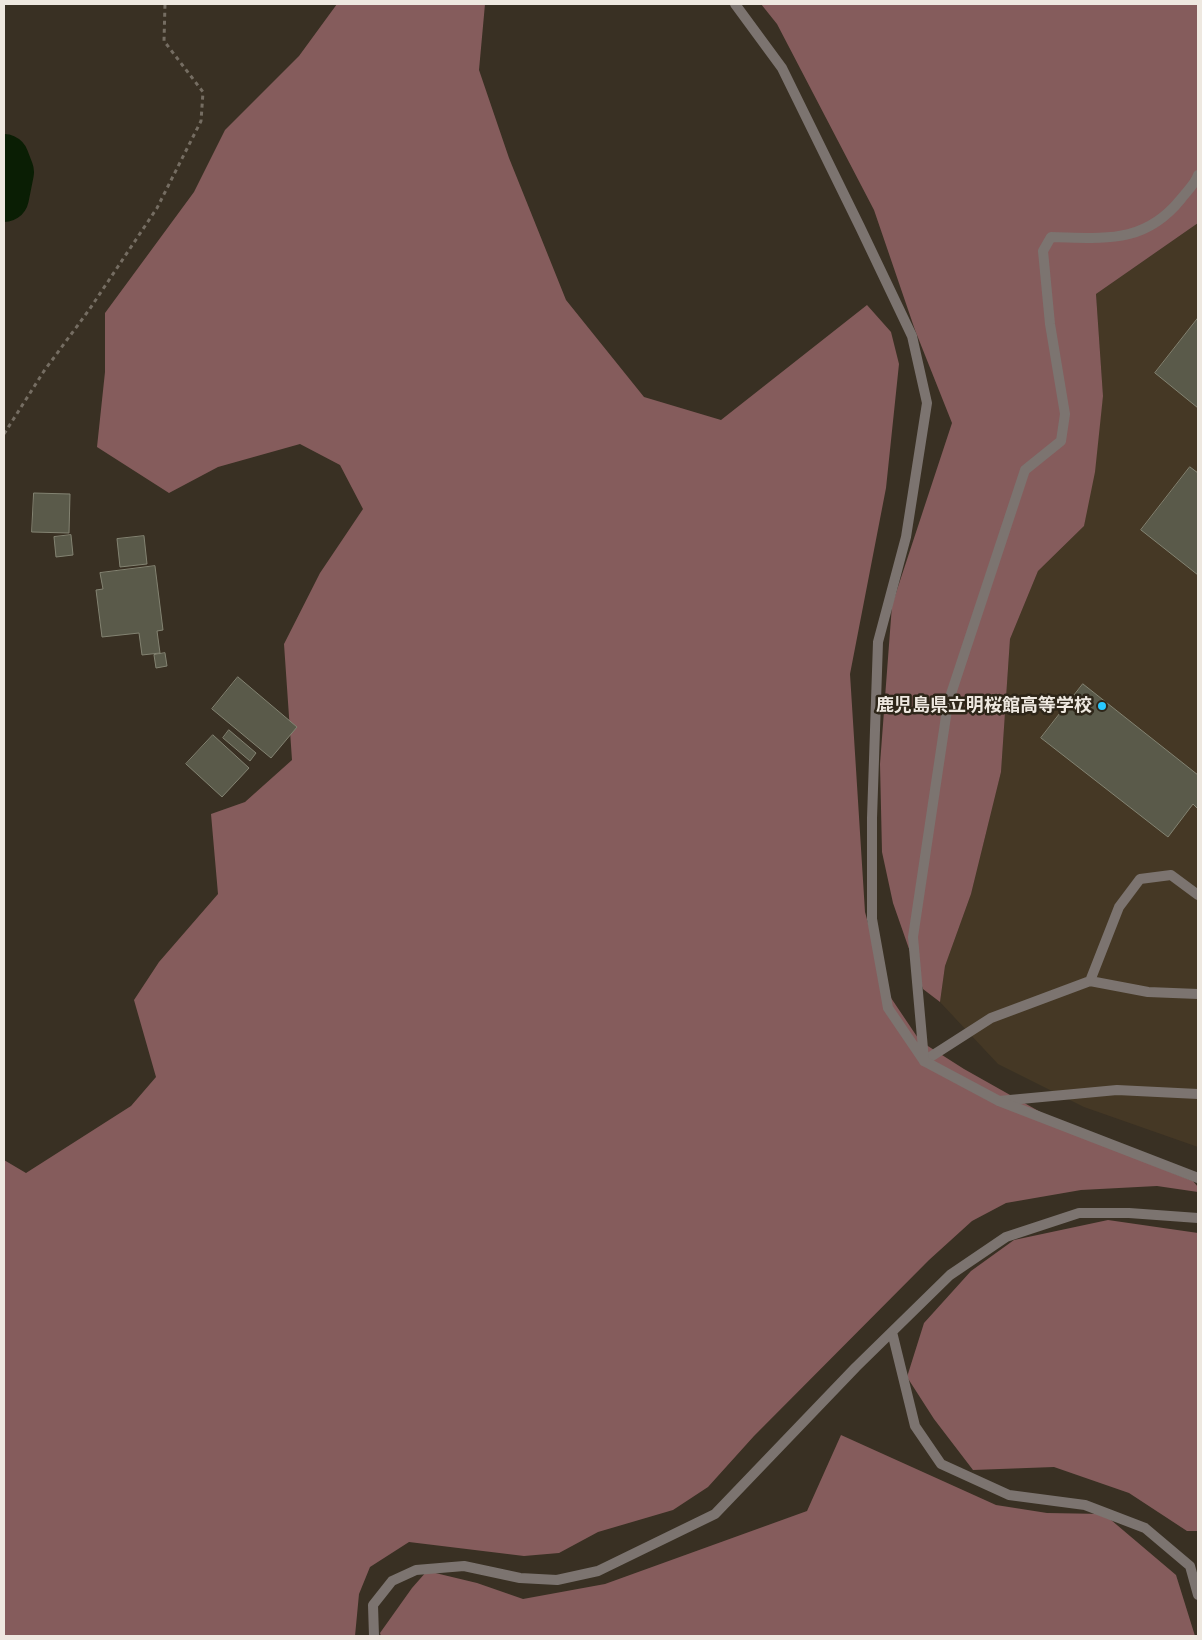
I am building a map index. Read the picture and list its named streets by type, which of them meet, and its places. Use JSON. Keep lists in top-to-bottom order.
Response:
{
  "places": ["鹿児島県立明桜館高等学校"]
}
